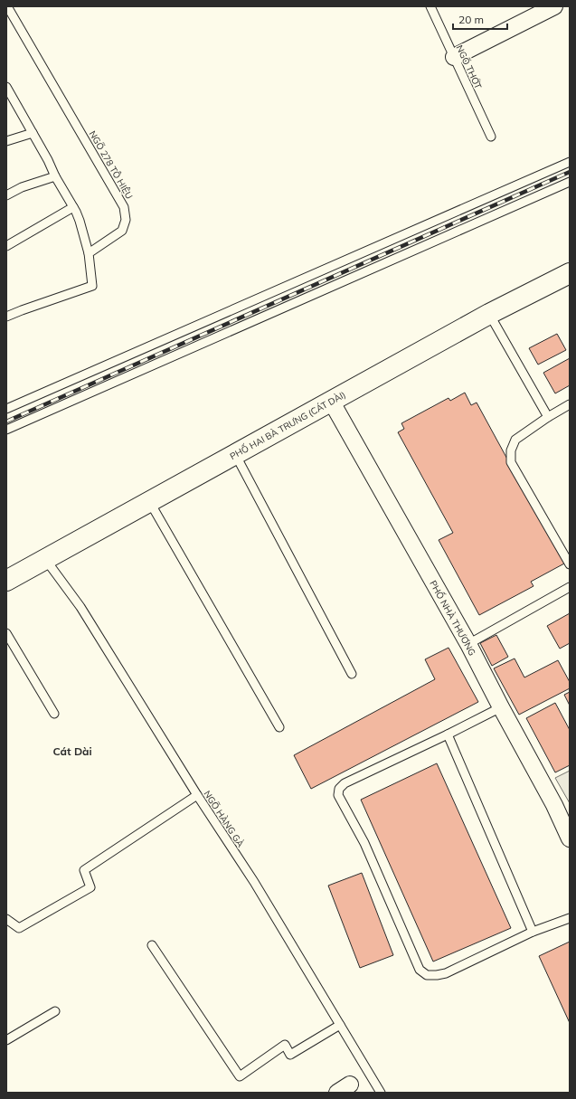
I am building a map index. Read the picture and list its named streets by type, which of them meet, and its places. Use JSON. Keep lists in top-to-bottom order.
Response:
{
  "streets": {
    "main road": ["PHỐ HAI BÀ TRƯNG (CÁT DÀI)"],
    "street": ["PHỐ NHÀ THƯƠNG"],
    "lane": ["NGÕ THỚT", "NGÕ 278 TÔ HIỆU", "NGÕ HÀNG GÀ"]
  },
  "crossings": [
    ["PHỐ HAI BÀ TRƯNG (CÁT DÀI)", "PHỐ NHÀ THƯƠNG"],
    ["PHỐ HAI BÀ TRƯNG (CÁT DÀI)", "NGÕ HÀNG GÀ"]
  ],
  "districts": ["Cát Dài"],
  "scale_bar": "20 m"
}
